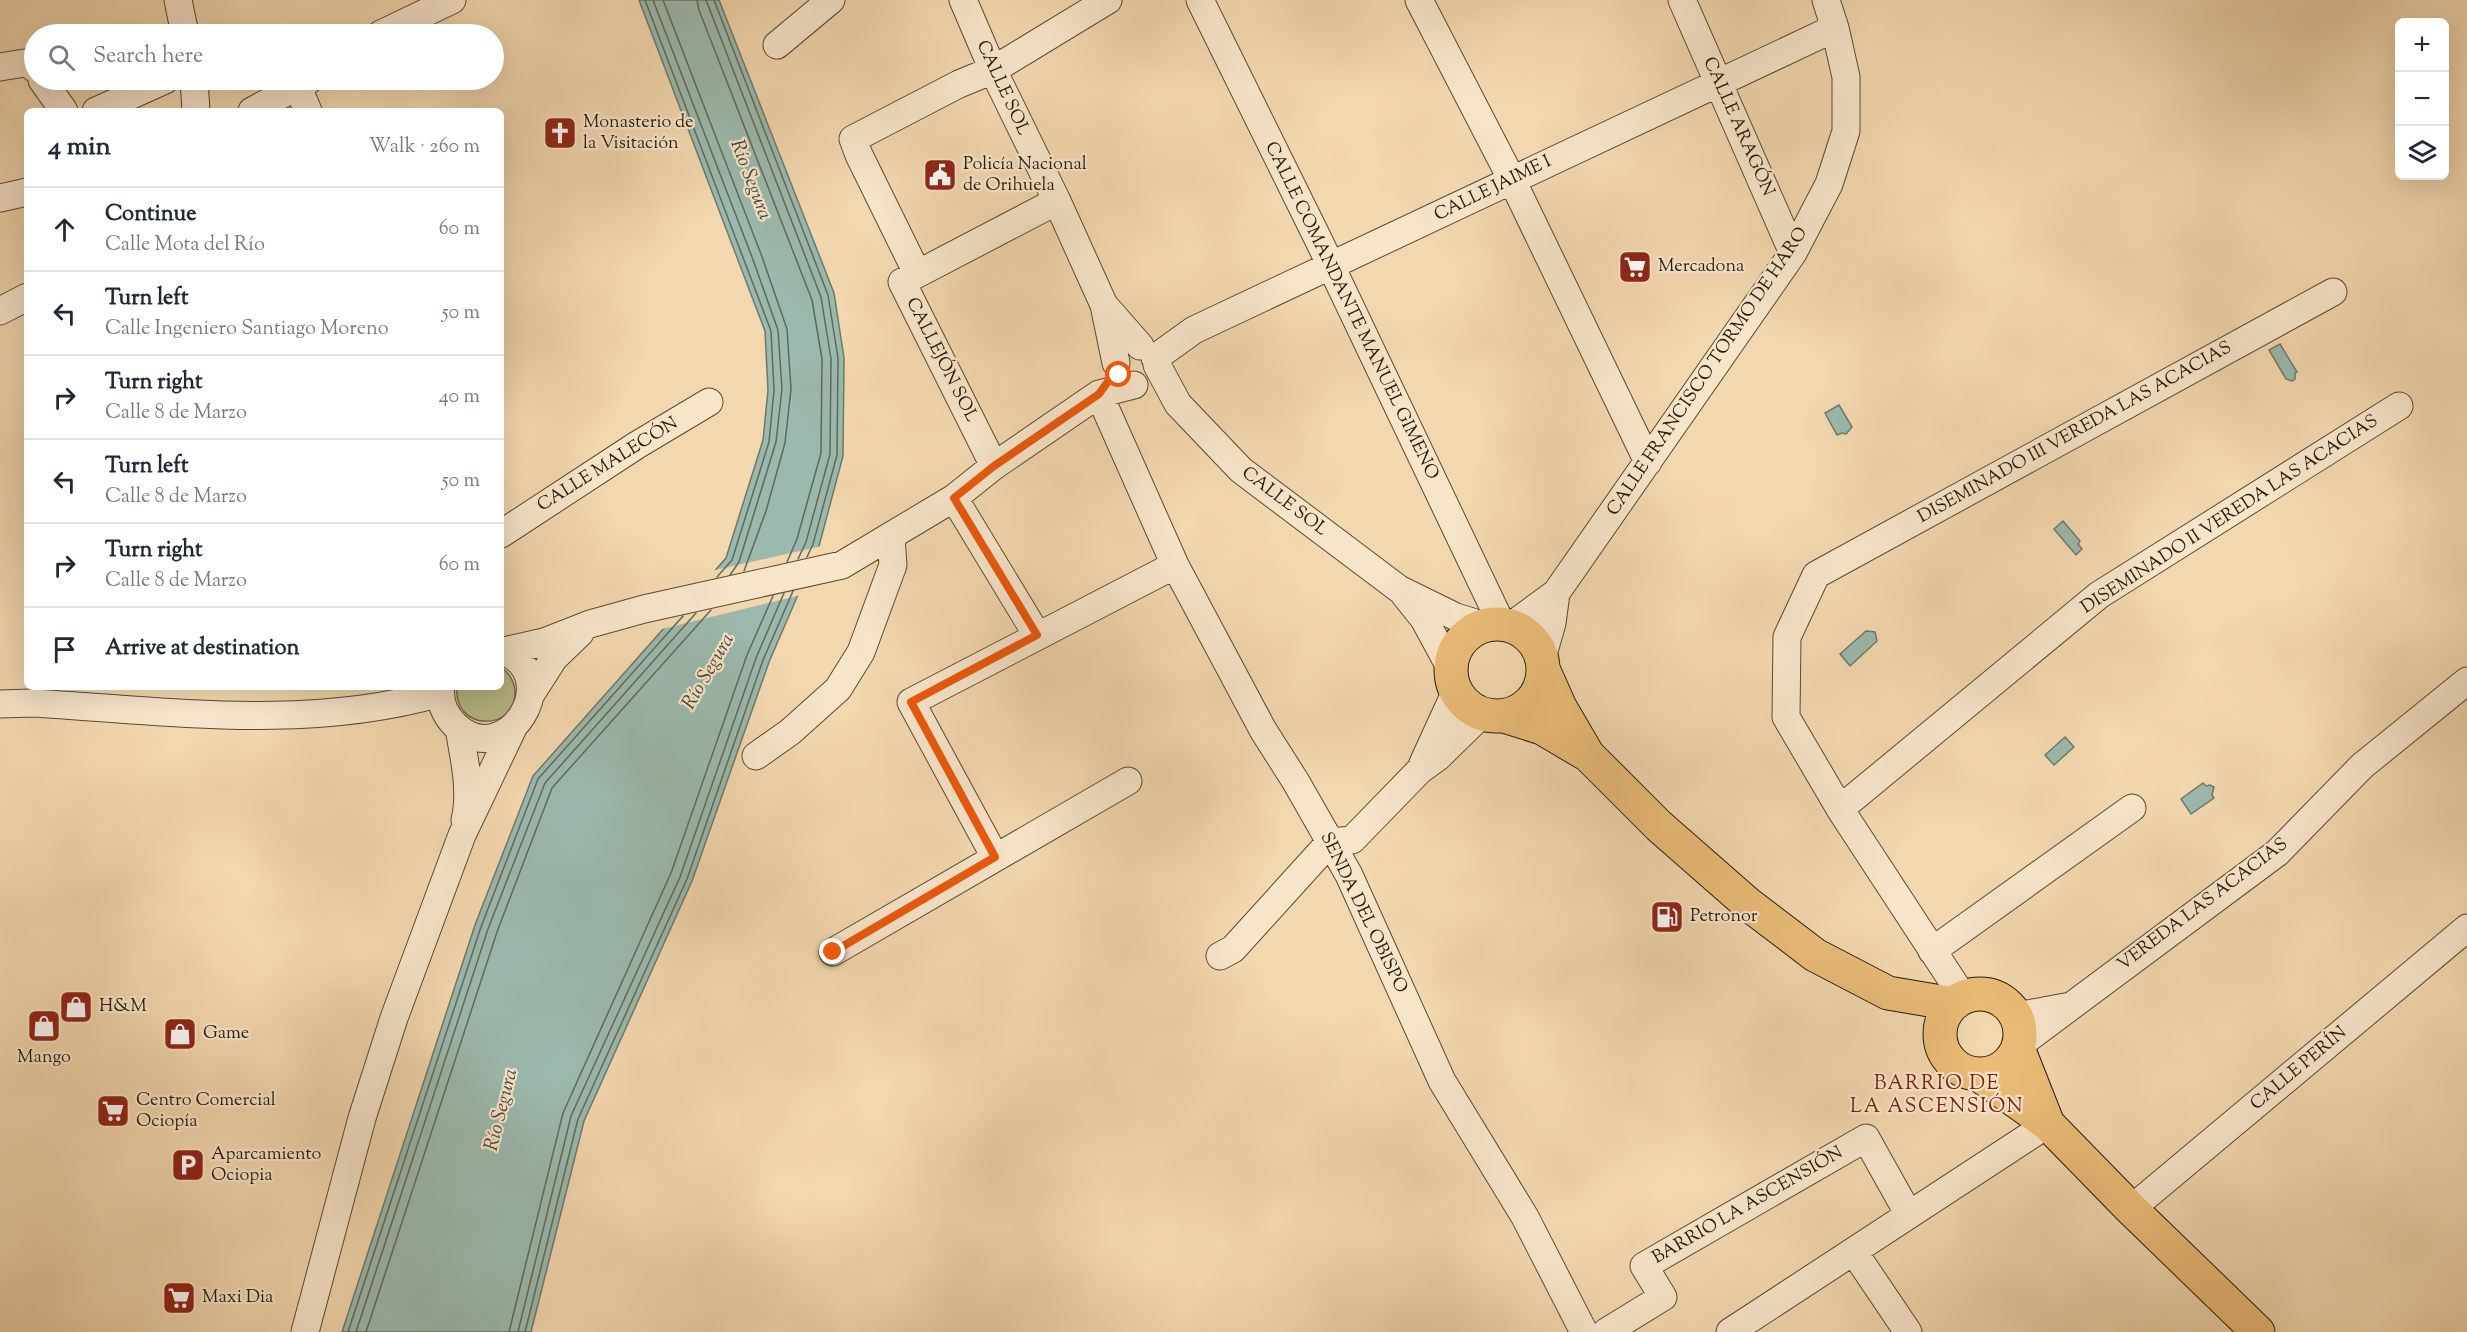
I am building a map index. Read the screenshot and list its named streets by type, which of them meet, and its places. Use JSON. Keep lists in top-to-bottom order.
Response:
{
  "streets": {
    "street": [
      "CALLE SOL",
      "CALLE ARAGÓN",
      "CALLE JAIME I",
      "CALLE COMANDANTE MANUEL GIMENO",
      "CALLEJÓN SOL",
      "CALLE FRANCISCO TORMO DE HARO",
      "DISEMINADO III VEREDA LAS ACACIAS",
      "CALLE MALECÓN",
      "DISEMINADO II VEREDA LAS ACACIAS",
      "VEREDA LAS ACACIAS",
      "SENDA DEL OBISPO",
      "CALLE PERÍN",
      "BARRIO LA ASCENSIÓN"
    ]
  },
  "crossings": [
    ["CALLE SOL", "CALLE JAIME I"],
    ["CALLE SOL", "CALLEJÓN SOL"],
    ["CALLE ARAGÓN", "CALLE JAIME I"],
    ["CALLE ARAGÓN", "CALLE FRANCISCO TORMO DE HARO"],
    ["CALLE JAIME I", "CALLE COMANDANTE MANUEL GIMENO"],
    ["CALLE JAIME I", "CALLEJÓN SOL"],
    ["CALLE JAIME I", "CALLE FRANCISCO TORMO DE HARO"],
    ["CALLE JAIME I", "SENDA DEL OBISPO"],
    ["CALLE COMANDANTE MANUEL GIMENO", "CALLE FRANCISCO TORMO DE HARO"],
    ["DISEMINADO III VEREDA LAS ACACIAS", "DISEMINADO II VEREDA LAS ACACIAS"]
  ],
  "districts": ["BARRIO DE LA ASCENSIÓN"],
  "water": ["Río Segura"],
  "places": {
    "church": ["Monasterio de la Visitación"],
    "public building": ["Policía Nacional de Orihuela"],
    "supermarket": ["Mercadona", "Centro Comercial Ociopía", "Maxi Dia"],
    "fuel station": ["Petronor"],
    "shop": ["H&M", "Mango", "Game"],
    "parking": ["Aparcamiento Ociopia"]
  },
  "page": {
    "map_buttons": ["+", "−"],
    "search": "Search here",
    "heading": ["4 min", "Walk · 260 m"],
    "list": [
      ["Continue", "Calle Mota del Río", "60 m"],
      ["Turn left", "Calle Ingeniero Santiago Moreno", "50 m"],
      ["Turn right", "Calle 8 de Marzo", "40 m"],
      ["Turn left", "Calle 8 de Marzo", "50 m"],
      ["Turn right", "Calle 8 de Marzo", "60 m"],
      "Arrive at destination"
    ]
  }
}
